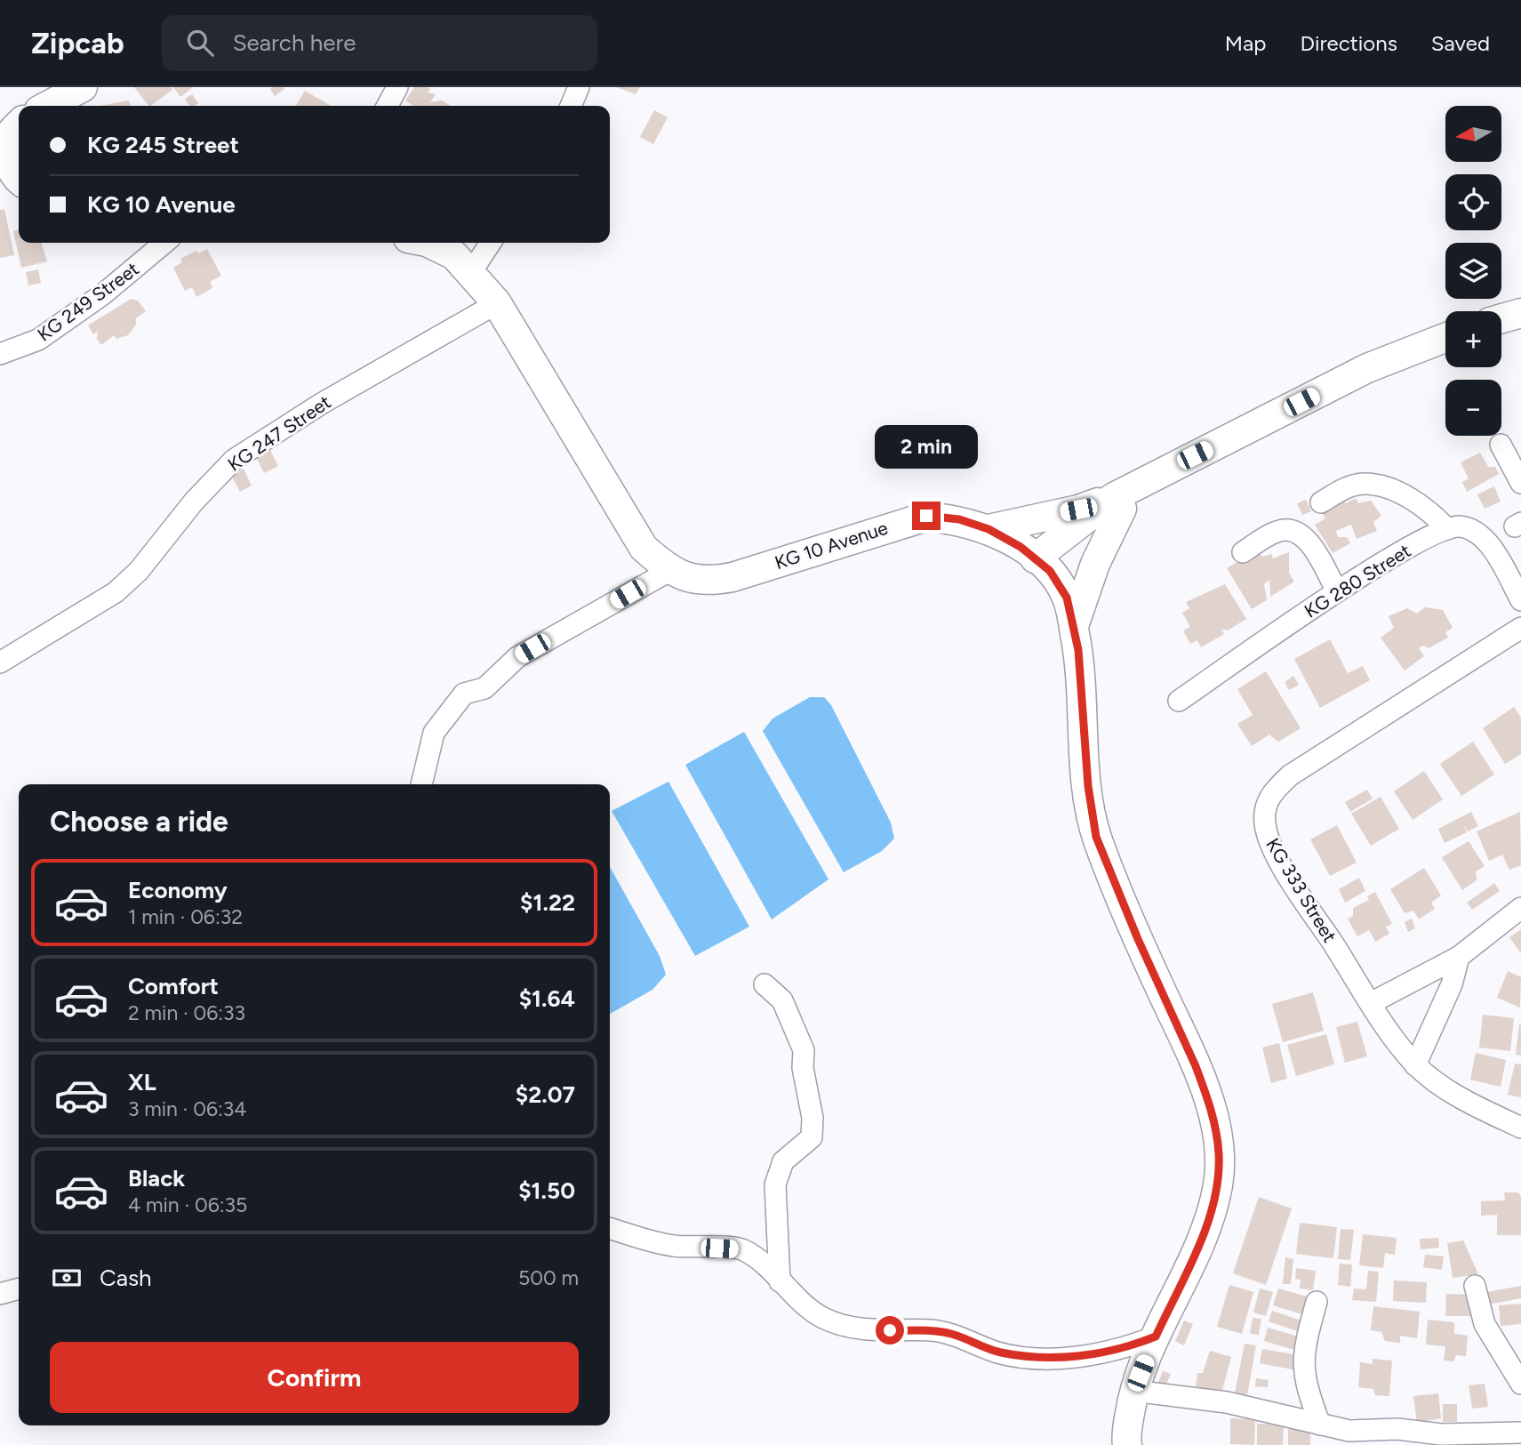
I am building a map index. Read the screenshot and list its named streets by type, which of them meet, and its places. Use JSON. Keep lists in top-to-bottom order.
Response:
{
  "streets": {
    "street": [
      "KG 249 Street",
      "KG 247 Street",
      "KG 10 Avenue",
      "KG 280 Street",
      "KG 333 Street"
    ]
  },
  "crossings": [
    ["KG 247 Street", "KG 10 Avenue"]
  ],
  "north": "left",
  "page": {
    "header": "Zipcab",
    "search": "Search here",
    "nav": ["Map", "Directions", "Saved"],
    "map_buttons": ["+", "−"],
    "banner": ["KG 245 Street", "KG 10 Avenue"],
    "bubble": "2 min",
    "heading": "Choose a ride",
    "list": [
      {
        "name": "Economy",
        "note": "1 min · 06:32",
        "value": "$1.22"
      },
      {
        "name": "Comfort",
        "note": "2 min · 06:33",
        "value": "$1.64"
      },
      {
        "name": "XL",
        "note": "3 min · 06:34",
        "value": "$2.07"
      },
      {
        "name": "Black",
        "note": "4 min · 06:35",
        "value": "$1.50"
      }
    ],
    "pay": ["Cash", "500 m"],
    "buttons": "Confirm"
  }
}
